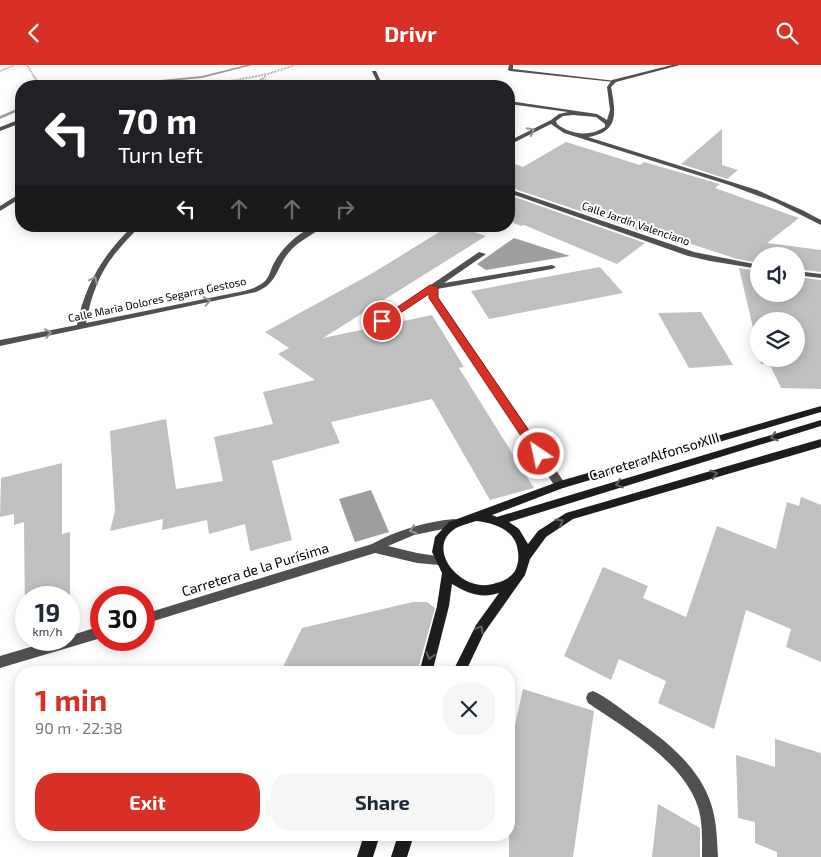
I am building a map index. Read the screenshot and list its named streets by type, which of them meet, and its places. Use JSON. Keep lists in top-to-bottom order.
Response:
{
  "streets": {
    "street": [
      "Calle Jardín Valenciano",
      "Calle Maria Dolores Segarra Gestoso",
      "Carretera Alfonso XIII",
      "Carretera de la Purísima"
    ]
  },
  "crossings": [
    ["Carretera Alfonso XIII", "Carretera de la Purísima"]
  ],
  "one_way": ["Calle Maria Dolores Segarra Gestoso"],
  "page": {
    "header": "Drivr",
    "turn": ["70 m", "Turn left"],
    "speed": "19 km/h",
    "limit": "30",
    "heading": ["1 min", "90 m · 22:38"],
    "buttons": ["Exit", "Share"]
  }
}
